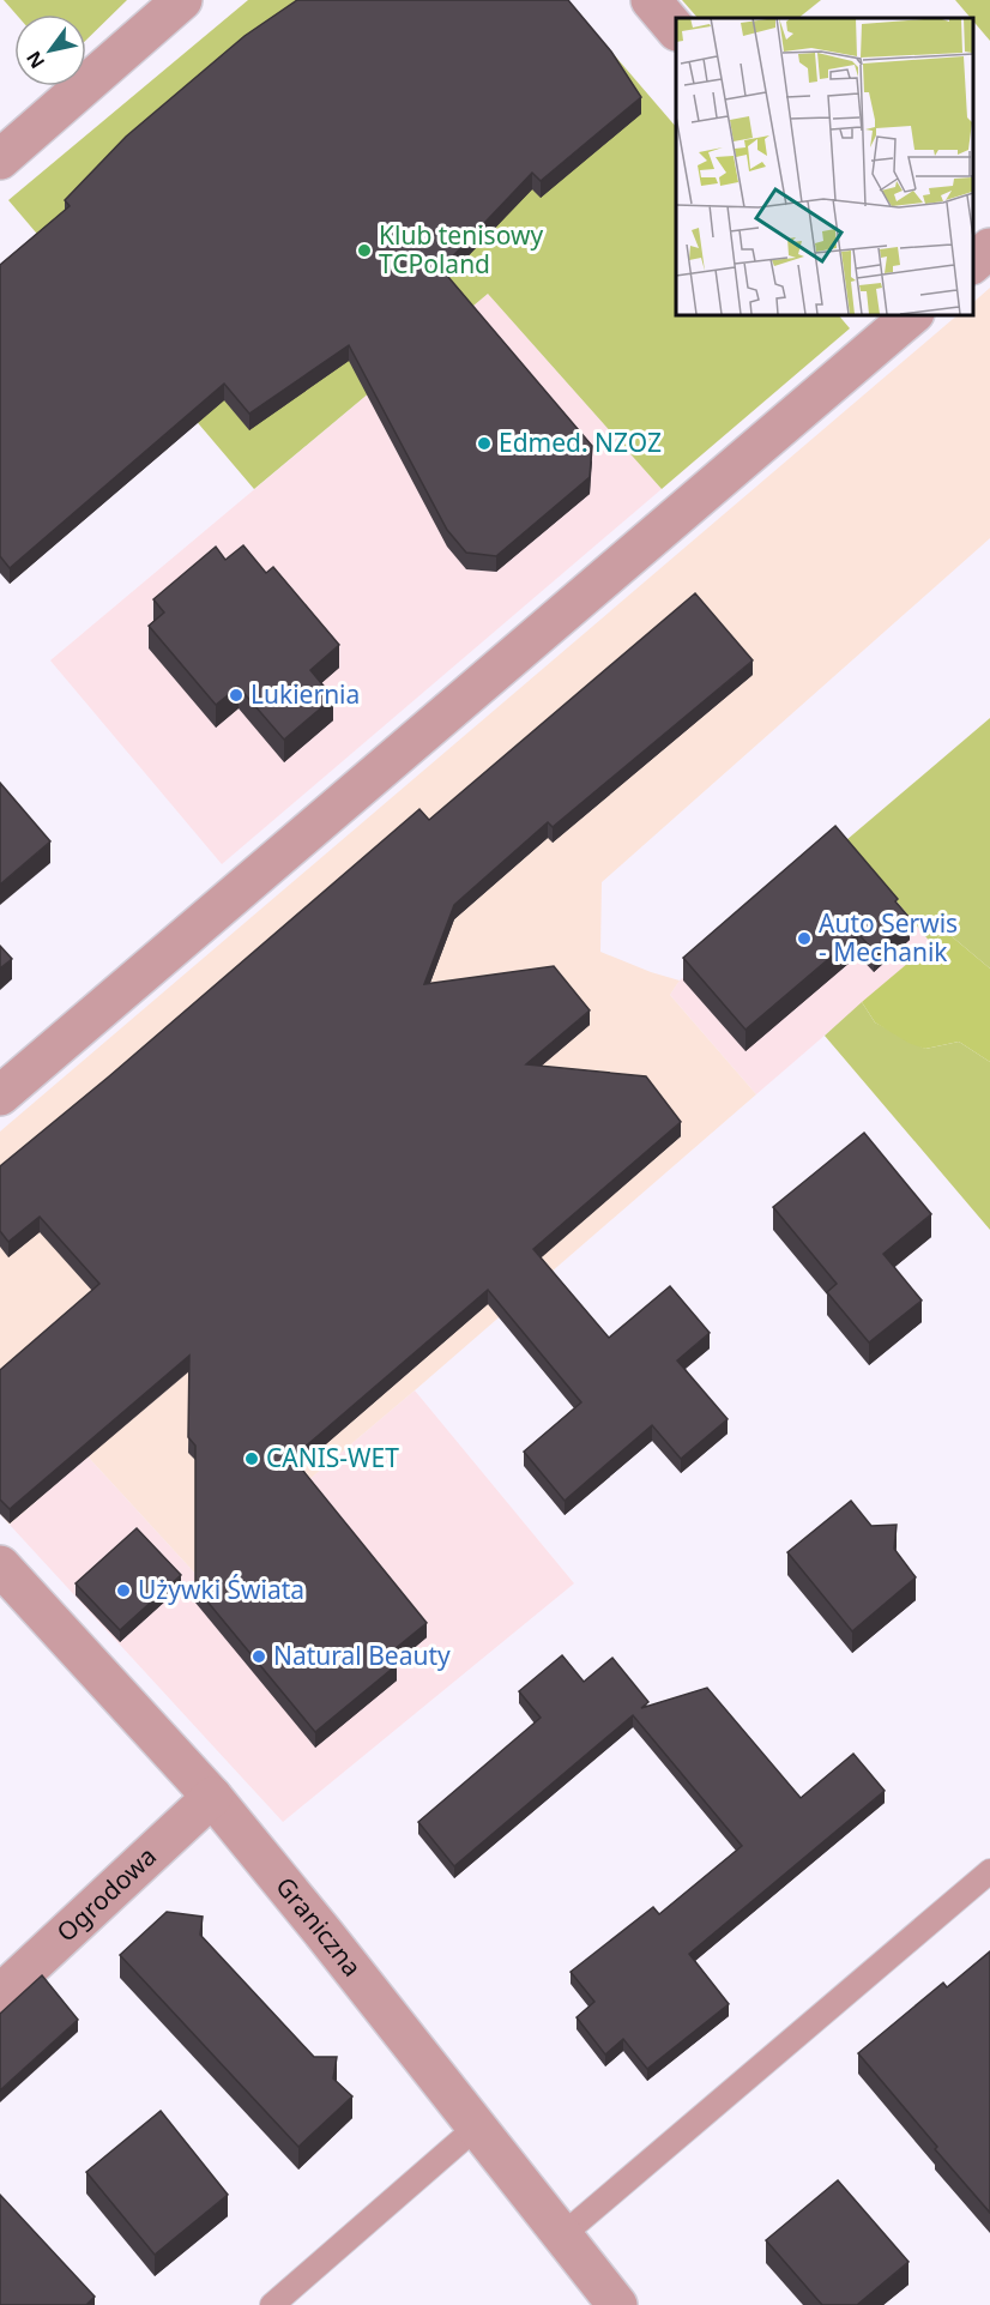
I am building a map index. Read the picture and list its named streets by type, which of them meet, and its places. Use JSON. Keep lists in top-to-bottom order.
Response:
{
  "streets": {
    "street": ["Ogrodowa", "Graniczna"]
  },
  "crossings": [
    ["Ogrodowa", "Graniczna"]
  ],
  "places": [
    "Klub tenisowy TCPoland",
    "Edmed. NZOZ",
    "Lukiernia",
    "Auto Serwis - Mechanik",
    "CANIS-WET",
    "Używki Świata",
    "Natural Beauty"
  ],
  "north": "bottom left"
}
